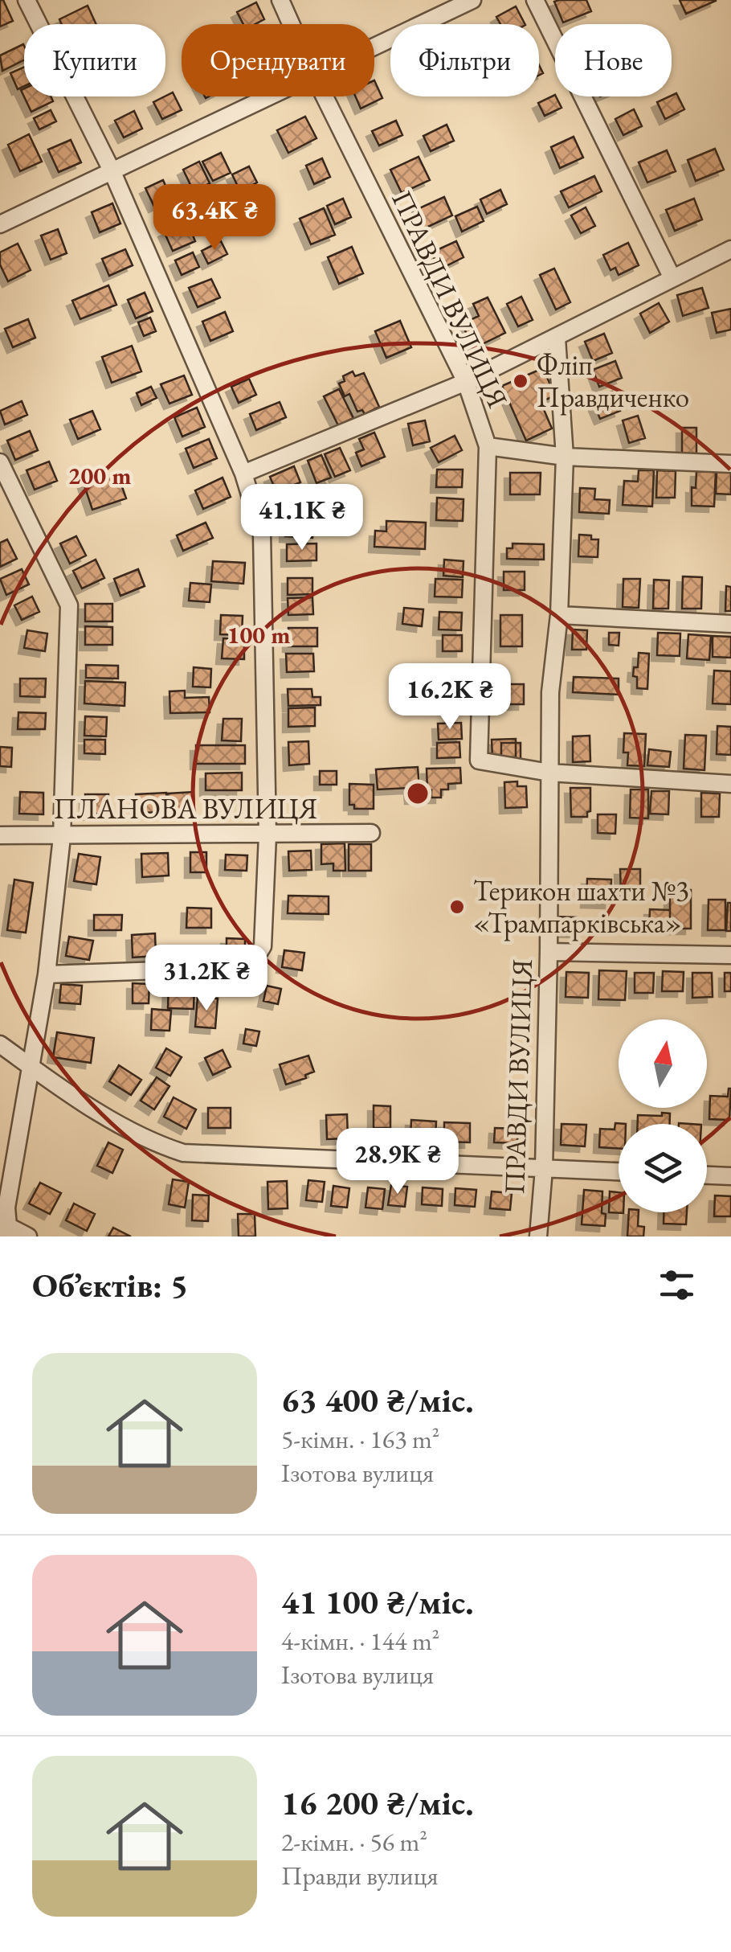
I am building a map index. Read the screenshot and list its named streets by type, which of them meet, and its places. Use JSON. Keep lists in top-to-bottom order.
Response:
{
  "streets": {
    "street": ["ПРАВДИ ВУЛИЦЯ", "ПЛАНОВА ВУЛИЦЯ"]
  },
  "places": ["Фліп Правдиченко", "Терикон шахти №3 «Трампарківська»"],
  "north": "top",
  "page": {
    "chip": [
      "Купити",
      "Орендувати",
      "Фільтри",
      "Нове"
    ],
    "price": [
      "63.4K ₴",
      "41.1K ₴",
      "16.2K ₴",
      "31.2K ₴",
      "28.9K ₴"
    ],
    "heading": "Об’єктів: 5",
    "list": [
      {
        "name": "63 400 ₴/міс.",
        "note": "5-кімн. · 163 m² · Ізотова вулиця"
      },
      {
        "name": "41 100 ₴/міс.",
        "note": "4-кімн. · 144 m² · Ізотова вулиця"
      },
      {
        "name": "16 200 ₴/міс.",
        "note": "2-кімн. · 56 m² · Правди вулиця"
      }
    ]
  },
  "rings": ["200 m", "100 m"]
}
